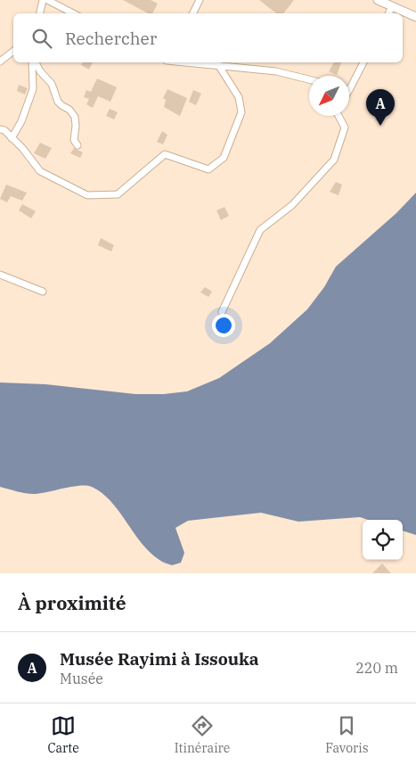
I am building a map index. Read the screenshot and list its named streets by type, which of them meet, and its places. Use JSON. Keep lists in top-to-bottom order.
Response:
{
  "north": "bottom left",
  "page": {
    "search": "Rechercher",
    "pins": "A",
    "heading": "À proximité",
    "list": [
      {
        "mark": "A",
        "name": "Musée Rayimi à Issouka",
        "note": "Musée",
        "value": "220 m"
      }
    ],
    "nav": ["Carte", "Itinéraire", "Favoris"]
  }
}
